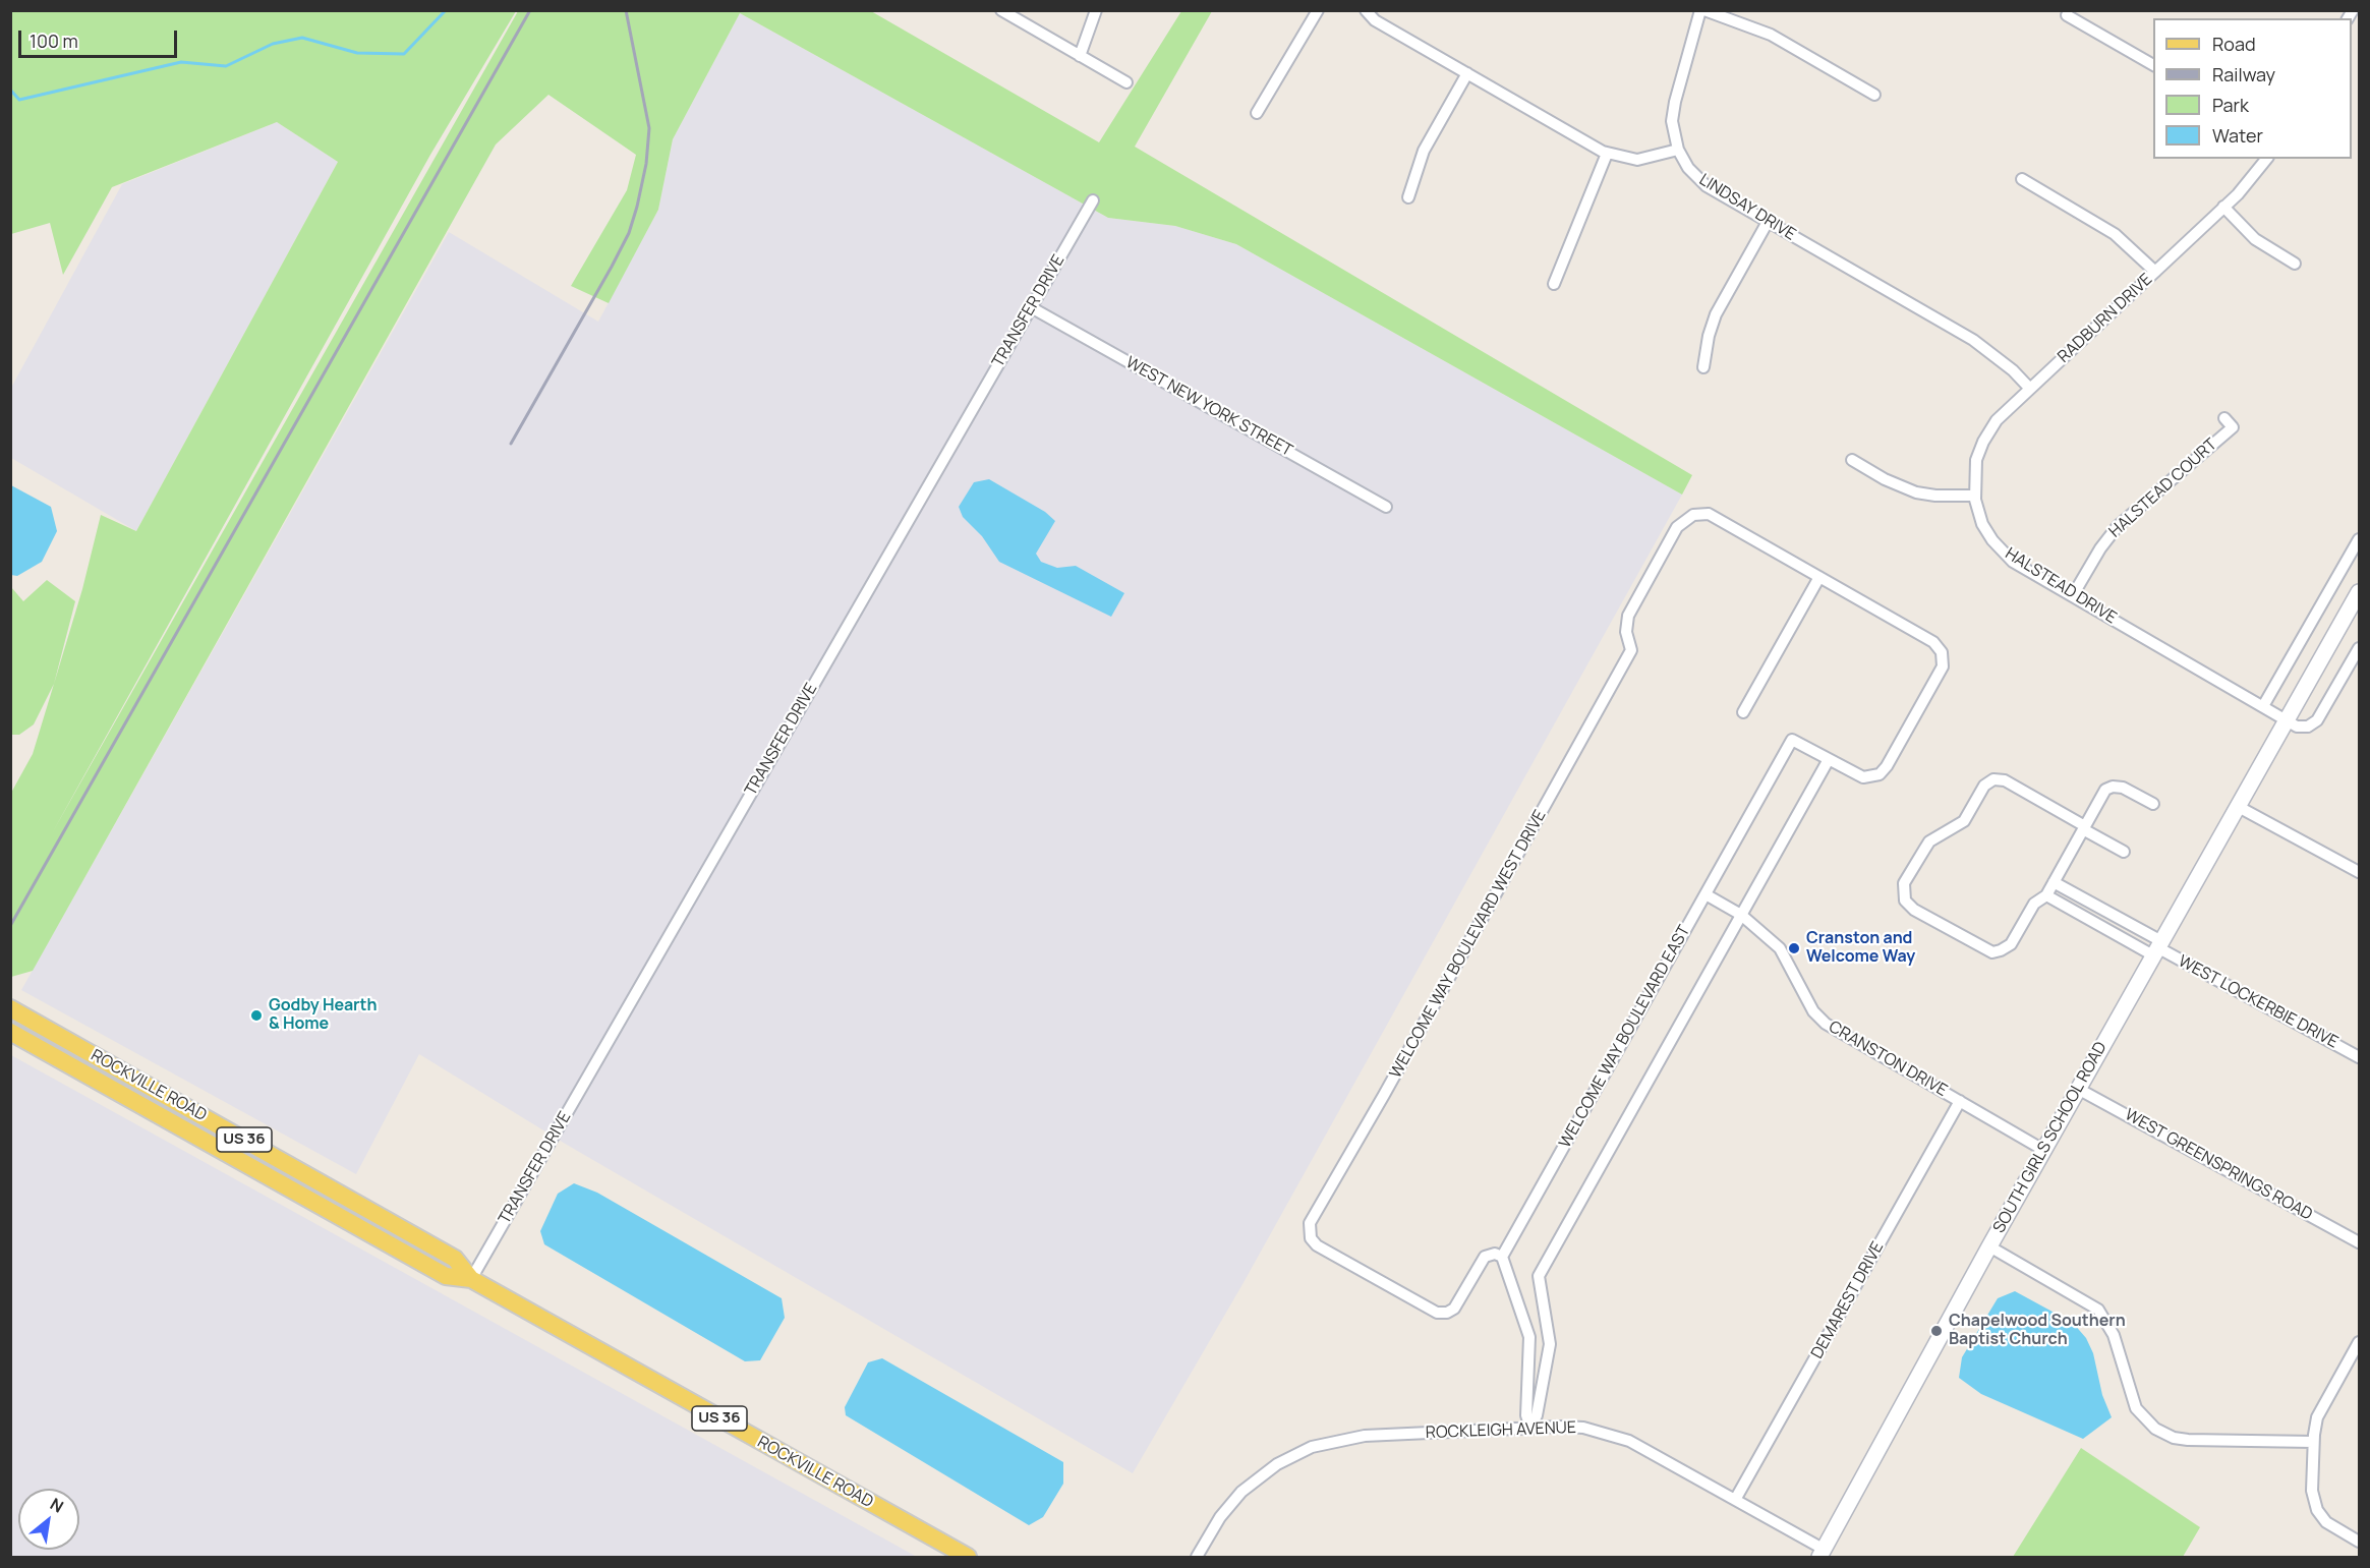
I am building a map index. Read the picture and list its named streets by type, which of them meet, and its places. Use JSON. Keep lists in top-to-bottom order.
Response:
{
  "streets": {
    "main road": ["ROCKVILLE ROAD", "SOUTH GIRLS SCHOOL ROAD", "US 36"],
    "street": [
      "LINDSAY DRIVE",
      "TRANSFER DRIVE",
      "RADBURN DRIVE",
      "WEST NEW YORK STREET",
      "HALSTEAD COURT",
      "HALSTEAD DRIVE",
      "WELCOME WAY BOULEVARD WEST DRIVE",
      "WEST LOCKERBIE DRIVE",
      "WELCOME WAY BOULEVARD EAST",
      "CRANSTON DRIVE",
      "WEST GREENSPRINGS ROAD",
      "DEMAREST DRIVE",
      "ROCKLEIGH AVENUE"
    ]
  },
  "crossings": [
    ["LINDSAY DRIVE", "RADBURN DRIVE"],
    ["TRANSFER DRIVE", "WEST NEW YORK STREET"],
    ["TRANSFER DRIVE", "ROCKVILLE ROAD"],
    ["RADBURN DRIVE", "HALSTEAD DRIVE"],
    ["HALSTEAD COURT", "HALSTEAD DRIVE"],
    ["HALSTEAD DRIVE", "SOUTH GIRLS SCHOOL ROAD"],
    ["WELCOME WAY BOULEVARD WEST DRIVE", "WELCOME WAY BOULEVARD EAST"],
    ["WEST LOCKERBIE DRIVE", "SOUTH GIRLS SCHOOL ROAD"],
    ["WELCOME WAY BOULEVARD EAST", "CRANSTON DRIVE"],
    ["CRANSTON DRIVE", "SOUTH GIRLS SCHOOL ROAD"],
    ["CRANSTON DRIVE", "DEMAREST DRIVE"],
    ["SOUTH GIRLS SCHOOL ROAD", "WEST GREENSPRINGS ROAD"],
    ["SOUTH GIRLS SCHOOL ROAD", "ROCKLEIGH AVENUE"],
    ["DEMAREST DRIVE", "ROCKLEIGH AVENUE"]
  ],
  "places": ["Cranston and Welcome Way", "Godby Hearth & Home", "Chapelwood Southern Baptist Church"],
  "legend": [
    "Road",
    "Railway",
    "Park",
    "Water"
  ],
  "scale_bar": "100 m",
  "north": "top right"
}
